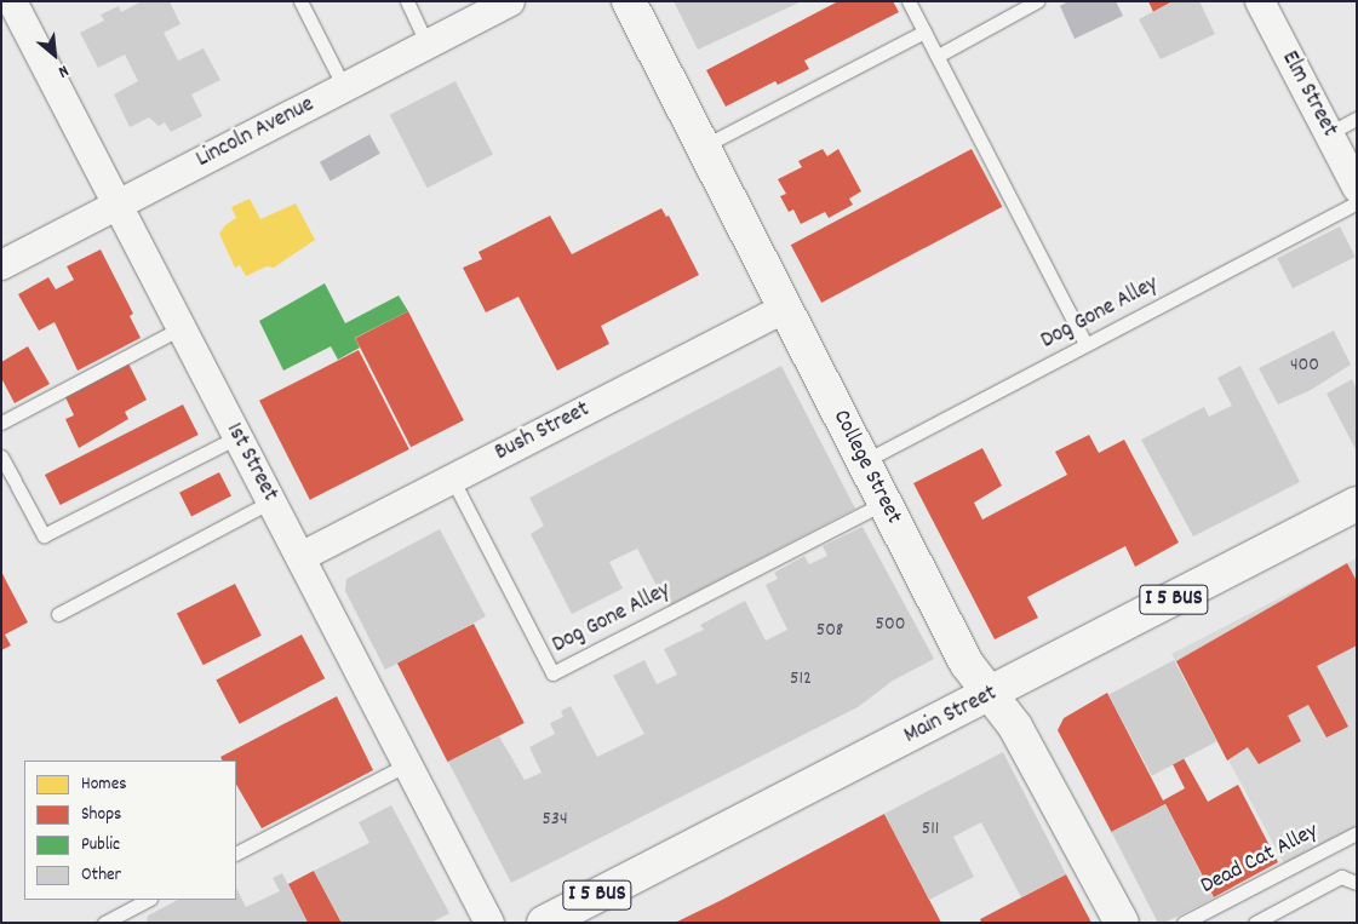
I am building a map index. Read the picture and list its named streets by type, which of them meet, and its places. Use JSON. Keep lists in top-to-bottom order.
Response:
{
  "streets": {
    "street": [
      "Elm Street",
      "Lincoln Avenue",
      "Bush Street",
      "1st Street",
      "College Street",
      "I 5 BUS",
      "Main Street"
    ],
    "lane": ["Dog Gone Alley", "Dead Cat Alley"]
  },
  "crossings": [
    ["Elm Street", "Dog Gone Alley"],
    ["Lincoln Avenue", "1st Street"],
    ["Dog Gone Alley", "Bush Street"],
    ["Dog Gone Alley", "College Street"],
    ["Bush Street", "1st Street"],
    ["Bush Street", "College Street"],
    ["College Street", "Main Street"]
  ],
  "house_numbers": [
    "400",
    "500",
    "508",
    "512",
    "534",
    "511"
  ],
  "legend": [
    "Homes",
    "Shops",
    "Public",
    "Other"
  ],
  "north": "bottom right"
}
